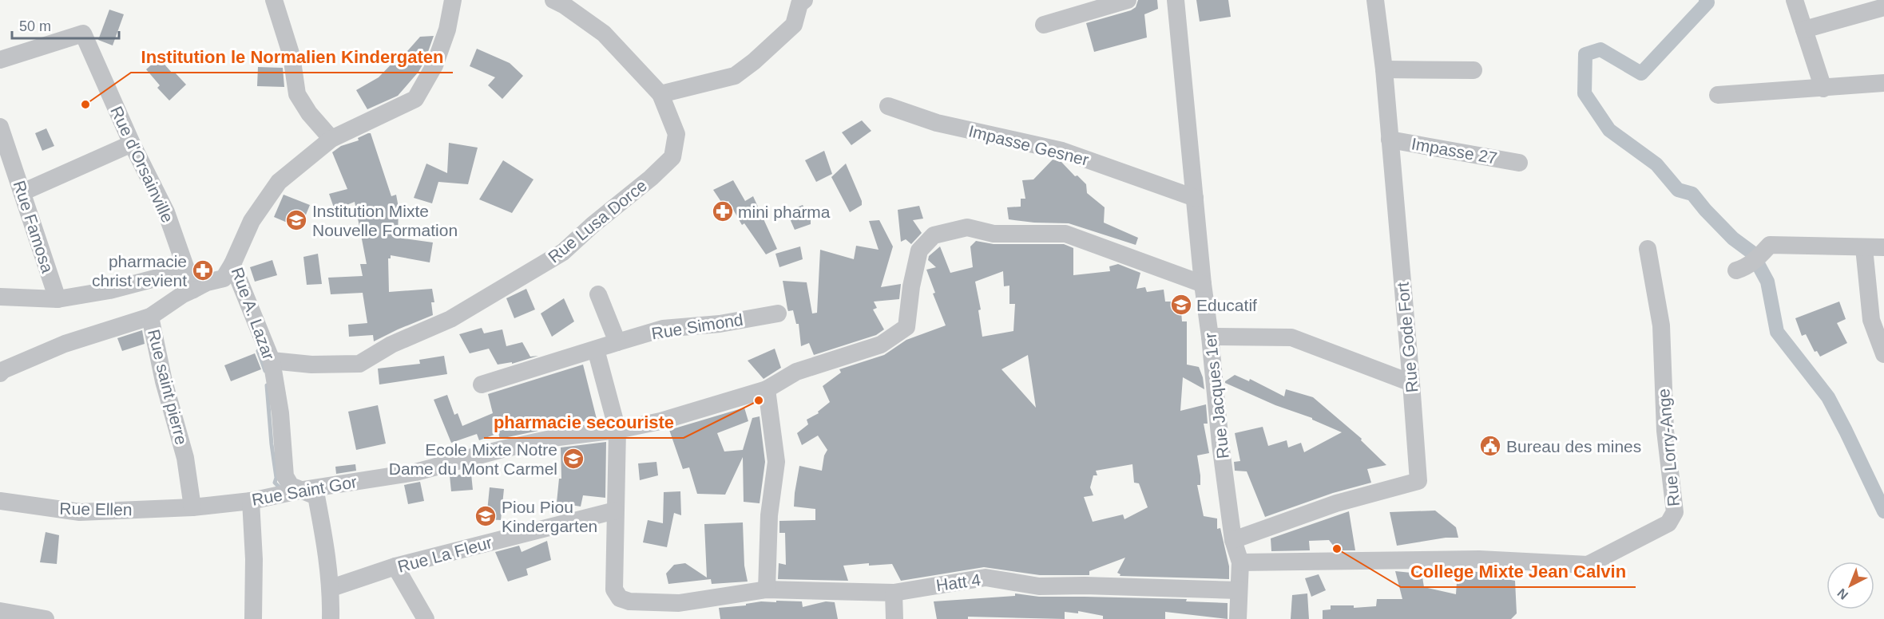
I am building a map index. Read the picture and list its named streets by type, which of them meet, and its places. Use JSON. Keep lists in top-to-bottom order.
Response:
{
  "streets": {
    "street": [
      "Impasse Gesner",
      "Impasse 27",
      "Rue d'Orsainville",
      "Rue Lusa Dorce",
      "Rue Famosa",
      "Rue A. Lazar",
      "Rue Simond",
      "Rue Gode Fort",
      "Rue saint pierre",
      "Rue Jacques 1er",
      "Rue Lorry-Ange",
      "Rue Saint Gor",
      "Rue Ellen",
      "Rue La Fleur",
      "Hatt 4"
    ]
  },
  "crossings": [
    ["Impasse Gesner", "Rue Jacques 1er"],
    ["Impasse 27", "Rue Gode Fort"],
    ["Rue d'Orsainville", "Rue saint pierre"],
    ["Rue Lusa Dorce", "Rue A. Lazar"],
    ["Rue A. Lazar", "Rue saint pierre"],
    ["Rue A. Lazar", "Rue Saint Gor"],
    ["Rue A. Lazar", "Rue La Fleur"],
    ["Rue Gode Fort", "Rue Jacques 1er"],
    ["Rue saint pierre", "Rue Saint Gor"],
    ["Rue saint pierre", "Rue Ellen"],
    ["Rue Jacques 1er", "Rue Lorry-Ange"],
    ["Rue Jacques 1er", "Rue Saint Gor"],
    ["Rue Jacques 1er", "Hatt 4"],
    ["Rue Saint Gor", "Rue Ellen"],
    ["Rue La Fleur", "Hatt 4"]
  ],
  "places": {
    "other": ["Institution le Normalien Kindergaten", "pharmacie secouriste", "College Mixte Jean Calvin"],
    "pharmacy": ["mini pharma", "pharmacie christ revient"],
    "school or university": [
      "Institution Mixte Nouvelle Formation",
      "Educatif",
      "Ecole Mixte Notre Dame du Mont Carmel",
      "Piou Piou Kindergarten"
    ],
    "public building": ["Bureau des mines"]
  },
  "scale_bar": "50 m",
  "north": "bottom left"
}
